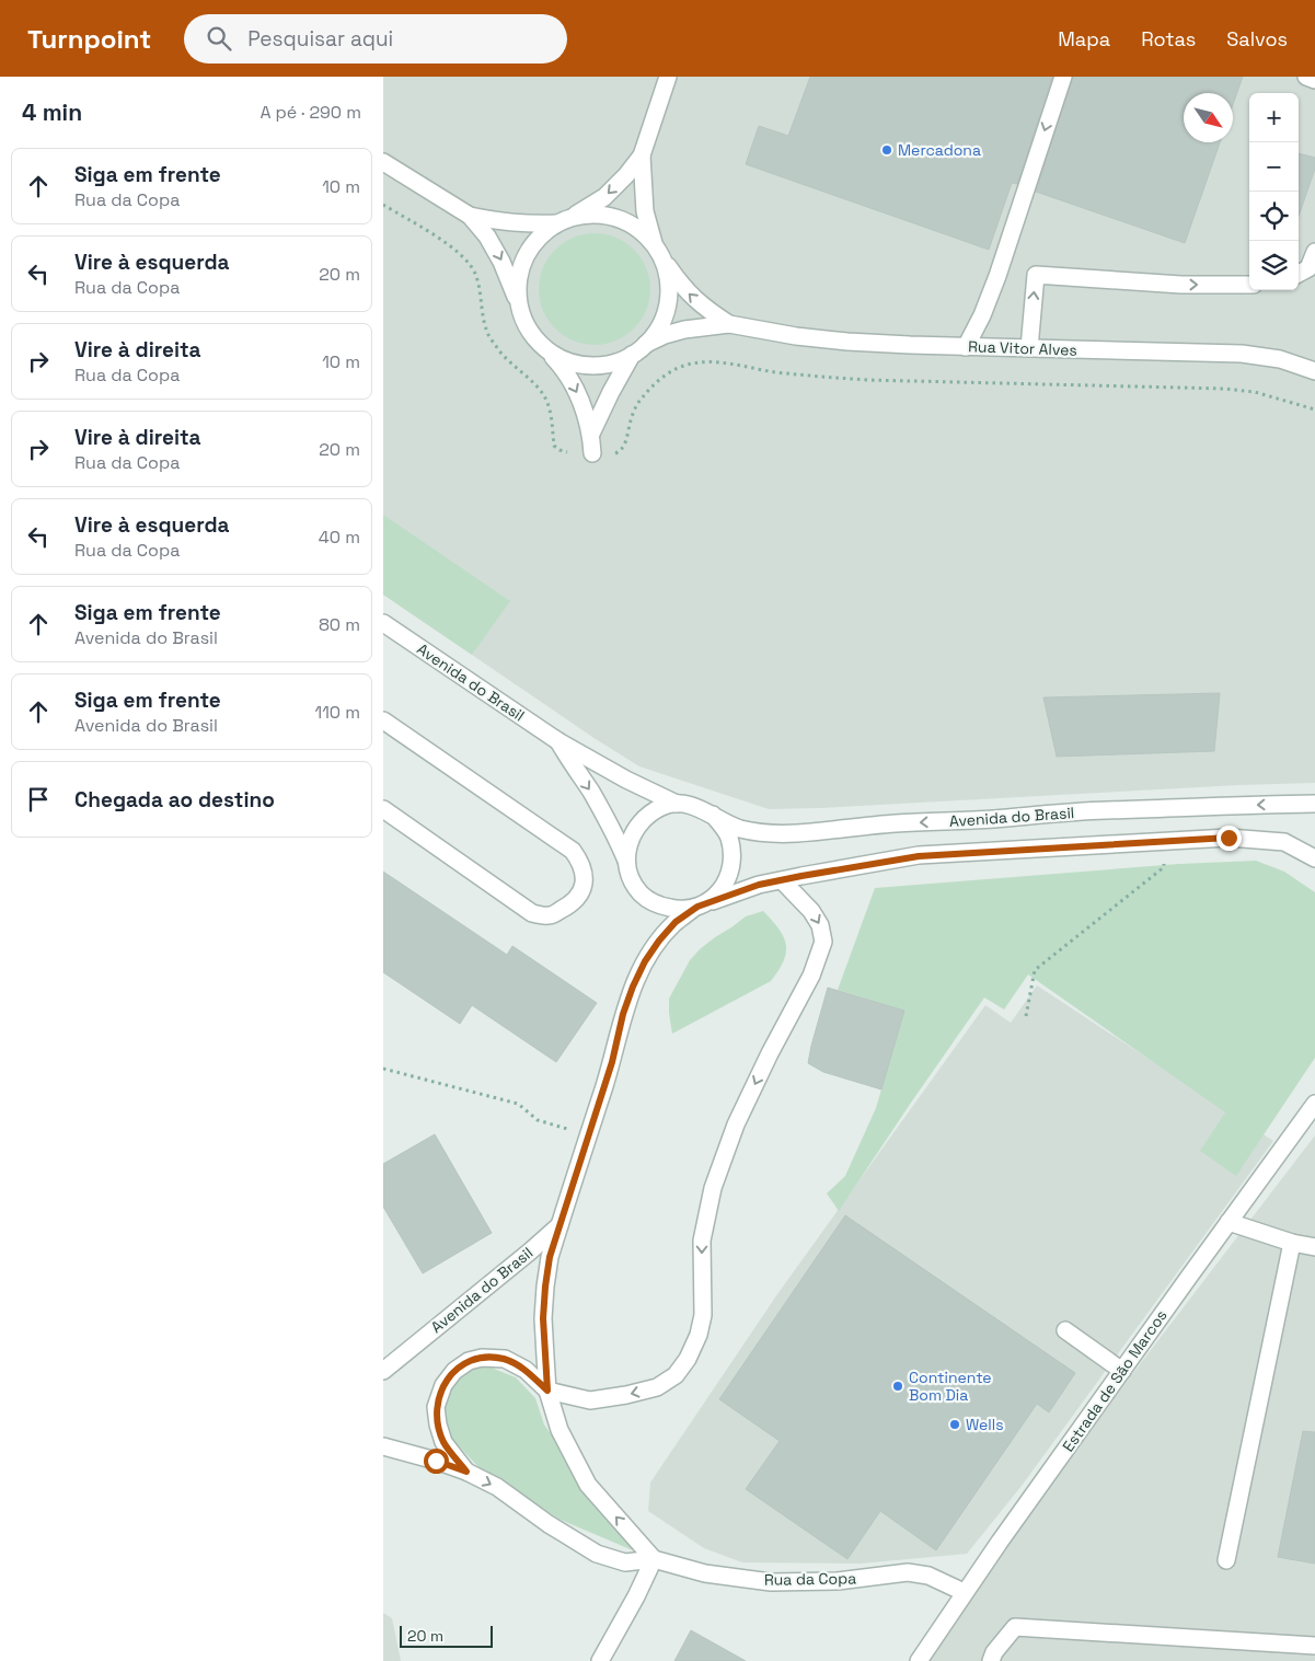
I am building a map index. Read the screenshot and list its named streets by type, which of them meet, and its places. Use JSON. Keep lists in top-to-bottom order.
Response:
{
  "streets": {
    "street": [
      "Rua Vitor Alves",
      "Avenida do Brasil",
      "Estrada de São Marcos",
      "Rua da Copa"
    ]
  },
  "crossings": [
    ["Avenida do Brasil", "Rua da Copa"],
    ["Estrada de São Marcos", "Rua da Copa"]
  ],
  "places": ["Mercadona", "Continente Bom Dia", "Wells"],
  "scale_bar": "20 m",
  "north": "bottom right",
  "page": {
    "header": "Turnpoint",
    "search": "Pesquisar aqui",
    "nav": ["Mapa", "Rotas", "Salvos"],
    "heading": ["4 min", "A pé · 290 m"],
    "map_buttons": ["+", "−"],
    "list": [
      ["Siga em frente", "Rua da Copa", "10 m"],
      ["Vire à esquerda", "Rua da Copa", "20 m"],
      ["Vire à direita", "Rua da Copa", "10 m"],
      ["Vire à direita", "Rua da Copa", "20 m"],
      ["Vire à esquerda", "Rua da Copa", "40 m"],
      ["Siga em frente", "Avenida do Brasil", "80 m"],
      ["Siga em frente", "Avenida do Brasil", "110 m"],
      "Chegada ao destino"
    ],
    "scale": "20 m"
  }
}
